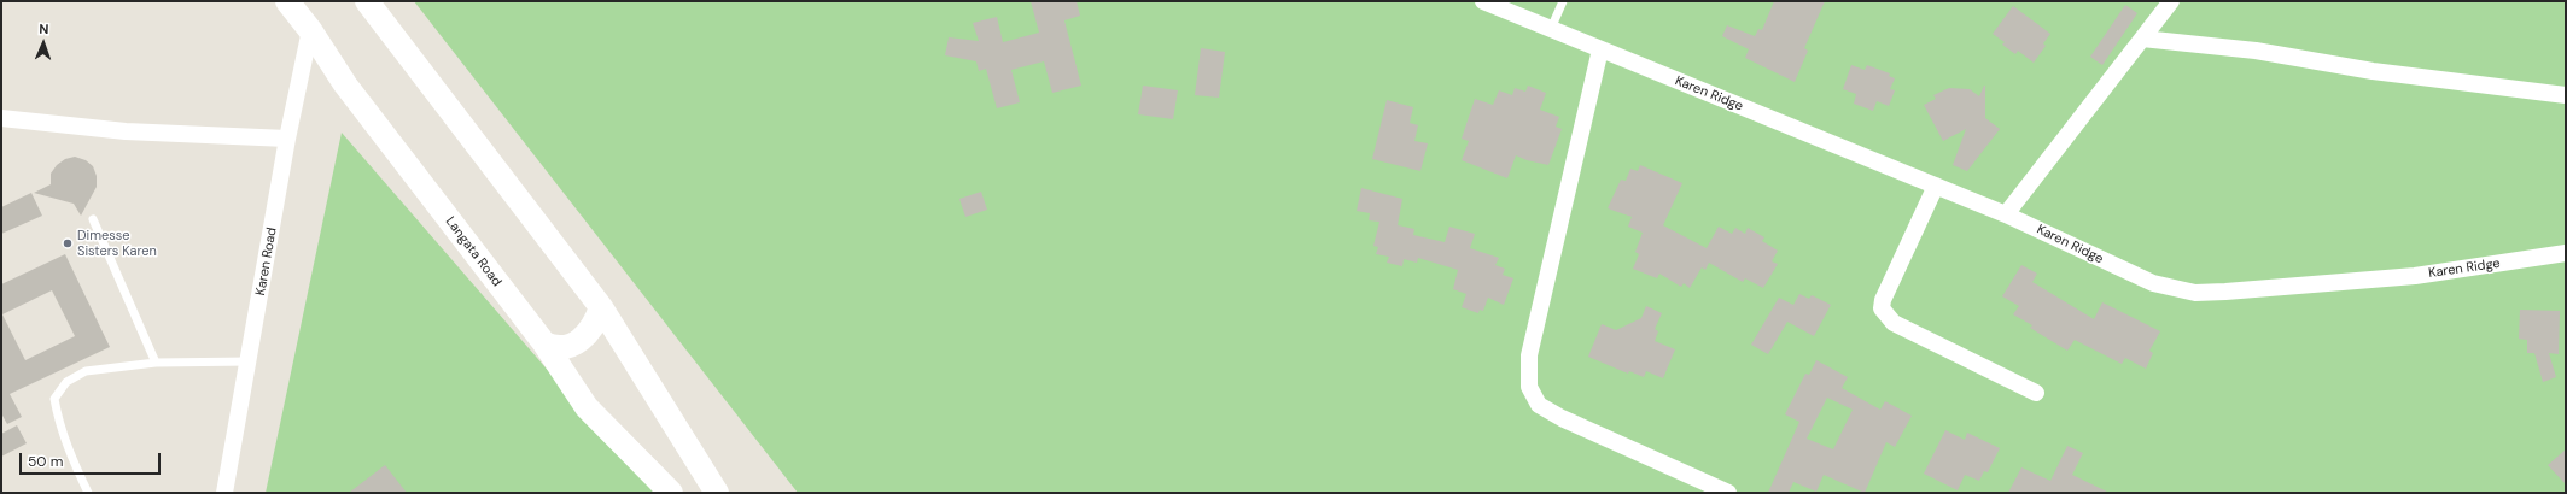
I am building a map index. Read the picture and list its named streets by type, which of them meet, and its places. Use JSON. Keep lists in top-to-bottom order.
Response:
{
  "streets": {
    "main road": ["Langata Road"],
    "street": ["Karen Ridge", "Karen Road"]
  },
  "crossings": [
    ["Langata Road", "Karen Road"]
  ],
  "places": ["Dimesse Sisters Karen"],
  "scale_bar": "50 m",
  "north": "top"
}
